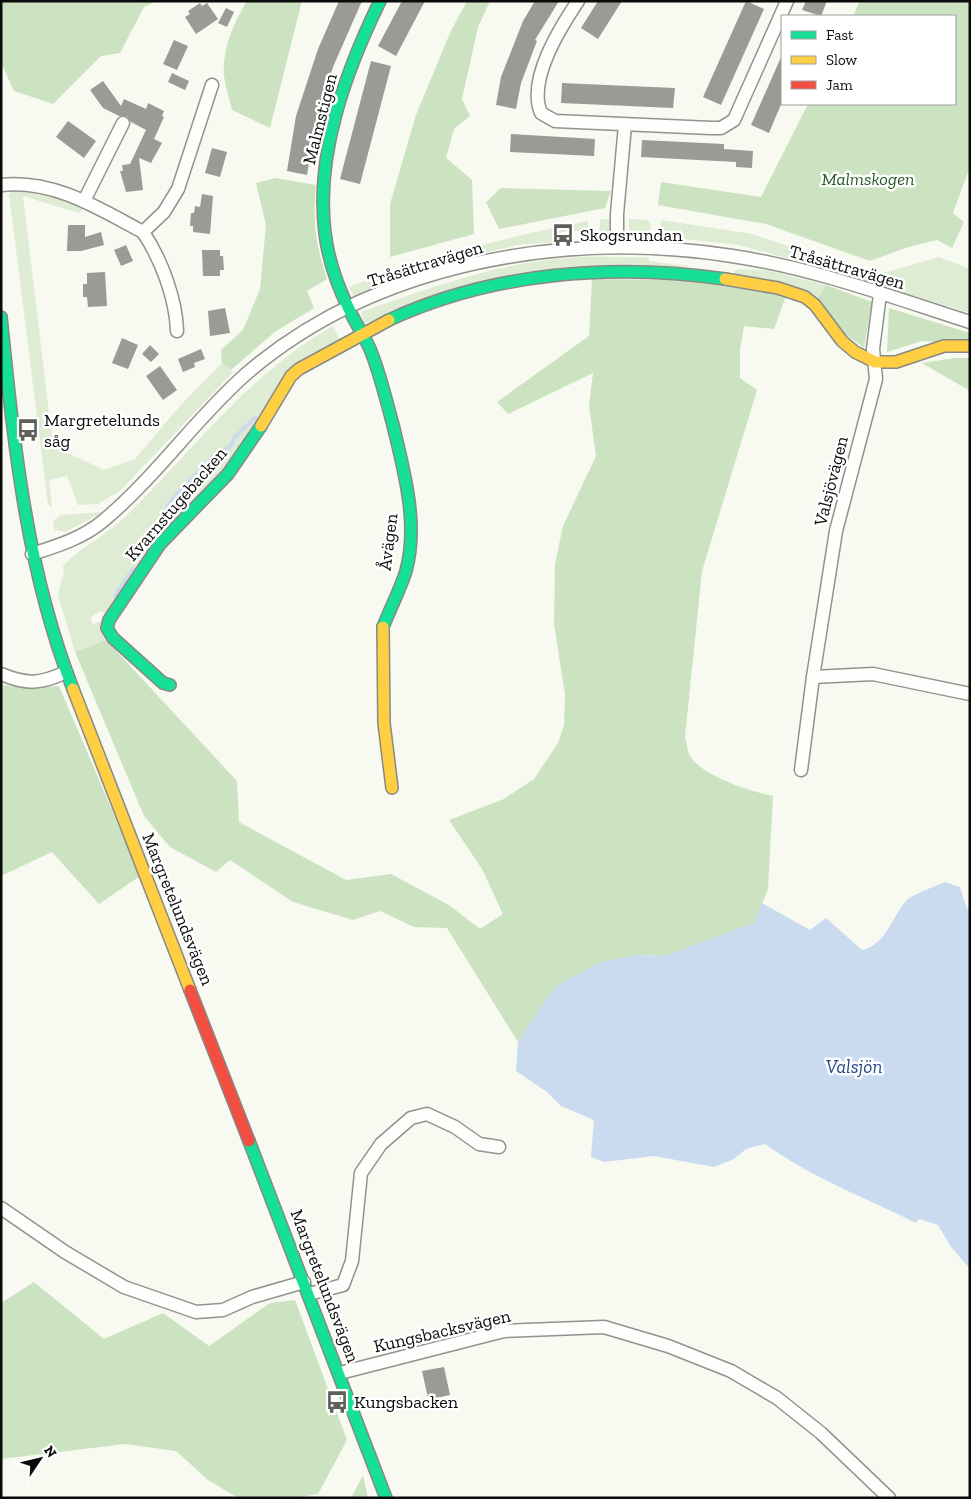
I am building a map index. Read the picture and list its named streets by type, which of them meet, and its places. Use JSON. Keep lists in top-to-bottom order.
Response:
{
  "streets": {
    "street": [
      "Malmstigen",
      "Tråsättravägen",
      "Valsjövägen",
      "Kvarnstugebacken",
      "Åvägen",
      "Margretelundsvägen",
      "Kungsbacksvägen"
    ]
  },
  "crossings": [
    ["Malmstigen", "Tråsättravägen"],
    ["Malmstigen", "Åvägen"],
    ["Tråsättravägen", "Valsjövägen"],
    ["Tråsättravägen", "Åvägen"],
    ["Tråsättravägen", "Margretelundsvägen"],
    ["Valsjövägen", "Kvarnstugebacken"],
    ["Kvarnstugebacken", "Åvägen"],
    ["Margretelundsvägen", "Kungsbacksvägen"]
  ],
  "water": ["Valsjön"],
  "parks": ["Malmskogen"],
  "places": {
    "bus stop": ["Skogsrundan", "Margretelunds såg", "Kungsbacken"]
  },
  "legend": ["Fast", "Slow", "Jam"],
  "north": "top right"
}
